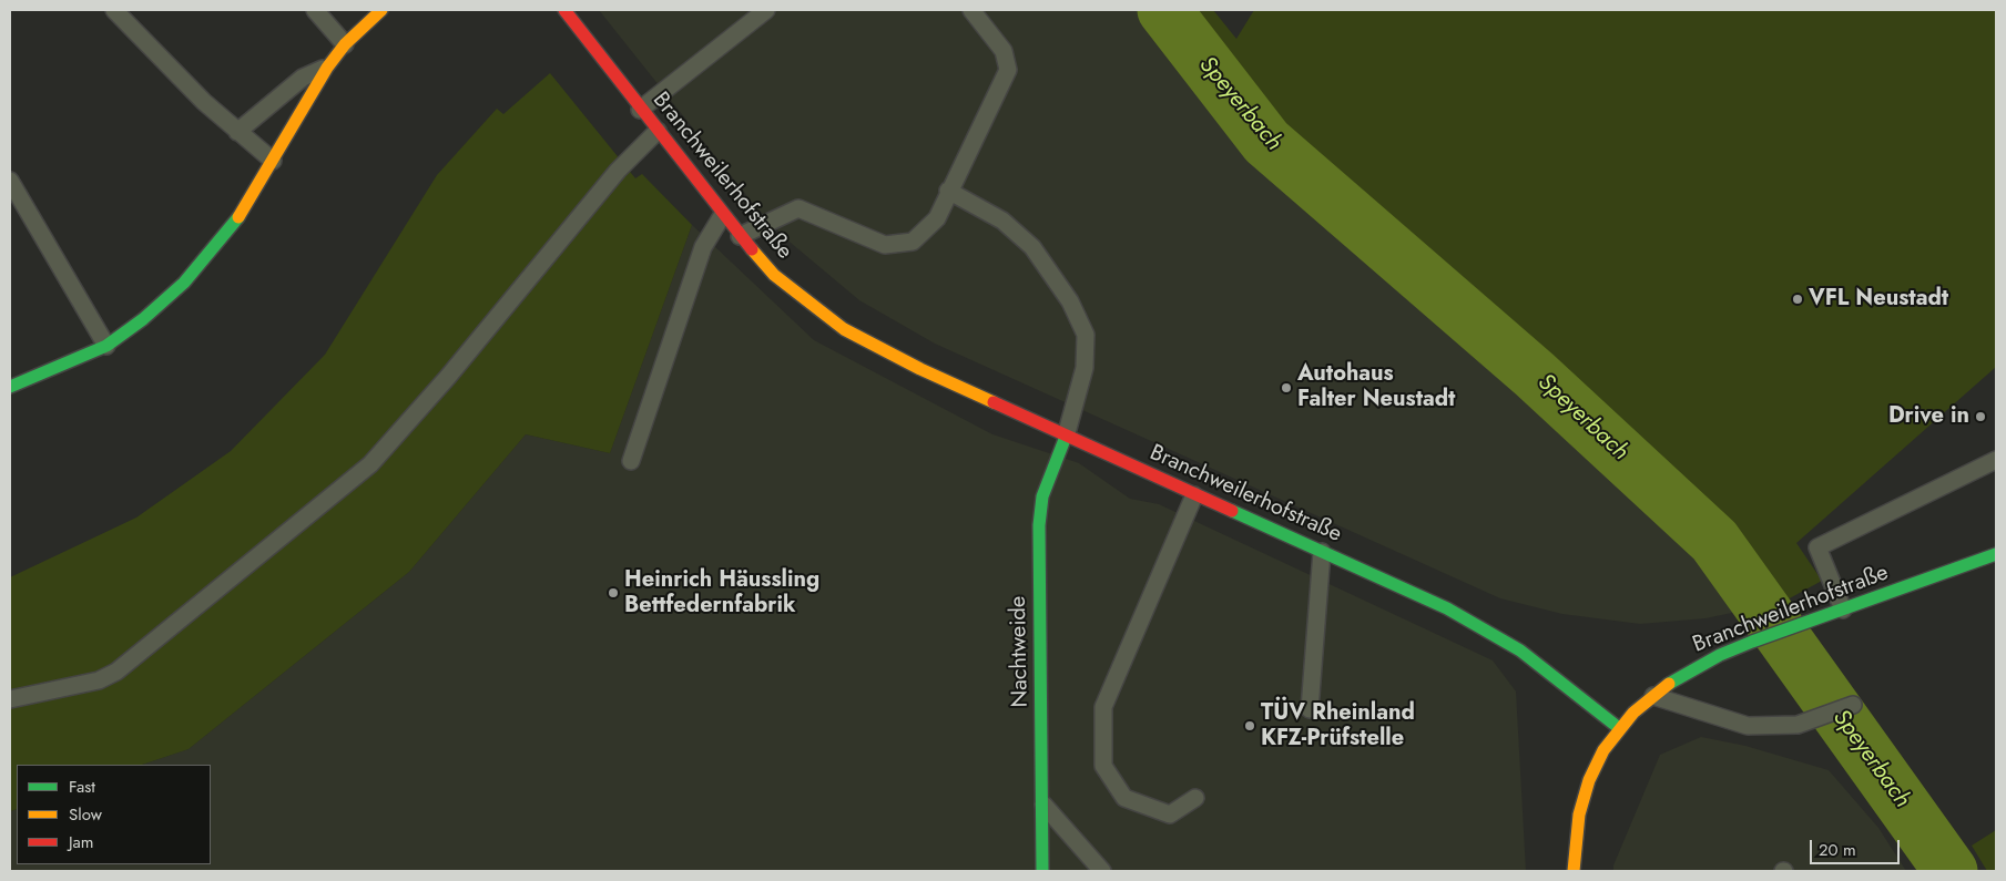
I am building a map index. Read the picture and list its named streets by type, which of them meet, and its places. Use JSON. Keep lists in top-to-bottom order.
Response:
{
  "streets": {
    "street": ["Branchweilerhofstraße", "Nachtweide"]
  },
  "crossings": [
    ["Branchweilerhofstraße", "Nachtweide"]
  ],
  "water": ["Speyerbach"],
  "places": [
    "VFL Neustadt",
    "Autohaus Falter Neustadt",
    "Drive in",
    "Heinrich Häussling Bettfedernfabrik",
    "TÜV Rheinland KFZ-Prüfstelle"
  ],
  "legend": ["Fast", "Slow", "Jam"],
  "scale_bar": "20 m"
}
